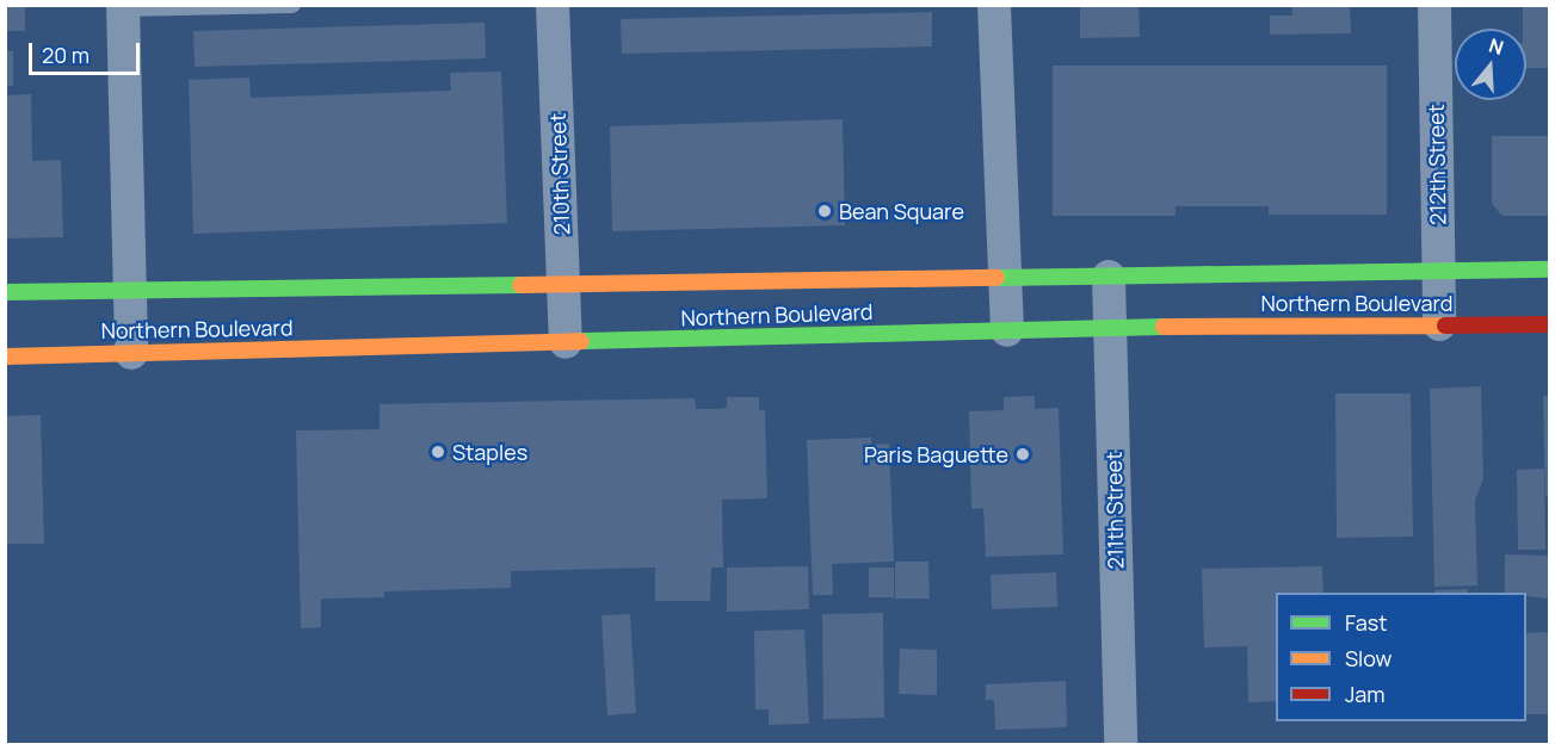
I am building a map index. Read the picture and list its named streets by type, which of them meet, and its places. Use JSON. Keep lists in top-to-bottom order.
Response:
{
  "streets": {
    "main road": ["Northern Boulevard"],
    "street": ["212th Street", "210th Street", "211th Street"]
  },
  "crossings": [
    ["212th Street", "Northern Boulevard"],
    ["210th Street", "Northern Boulevard"],
    ["Northern Boulevard", "211th Street"]
  ],
  "places": ["Bean Square", "Staples", "Paris Baguette"],
  "legend": ["Fast", "Slow", "Jam"],
  "scale_bar": "20 m",
  "north": "top"
}
